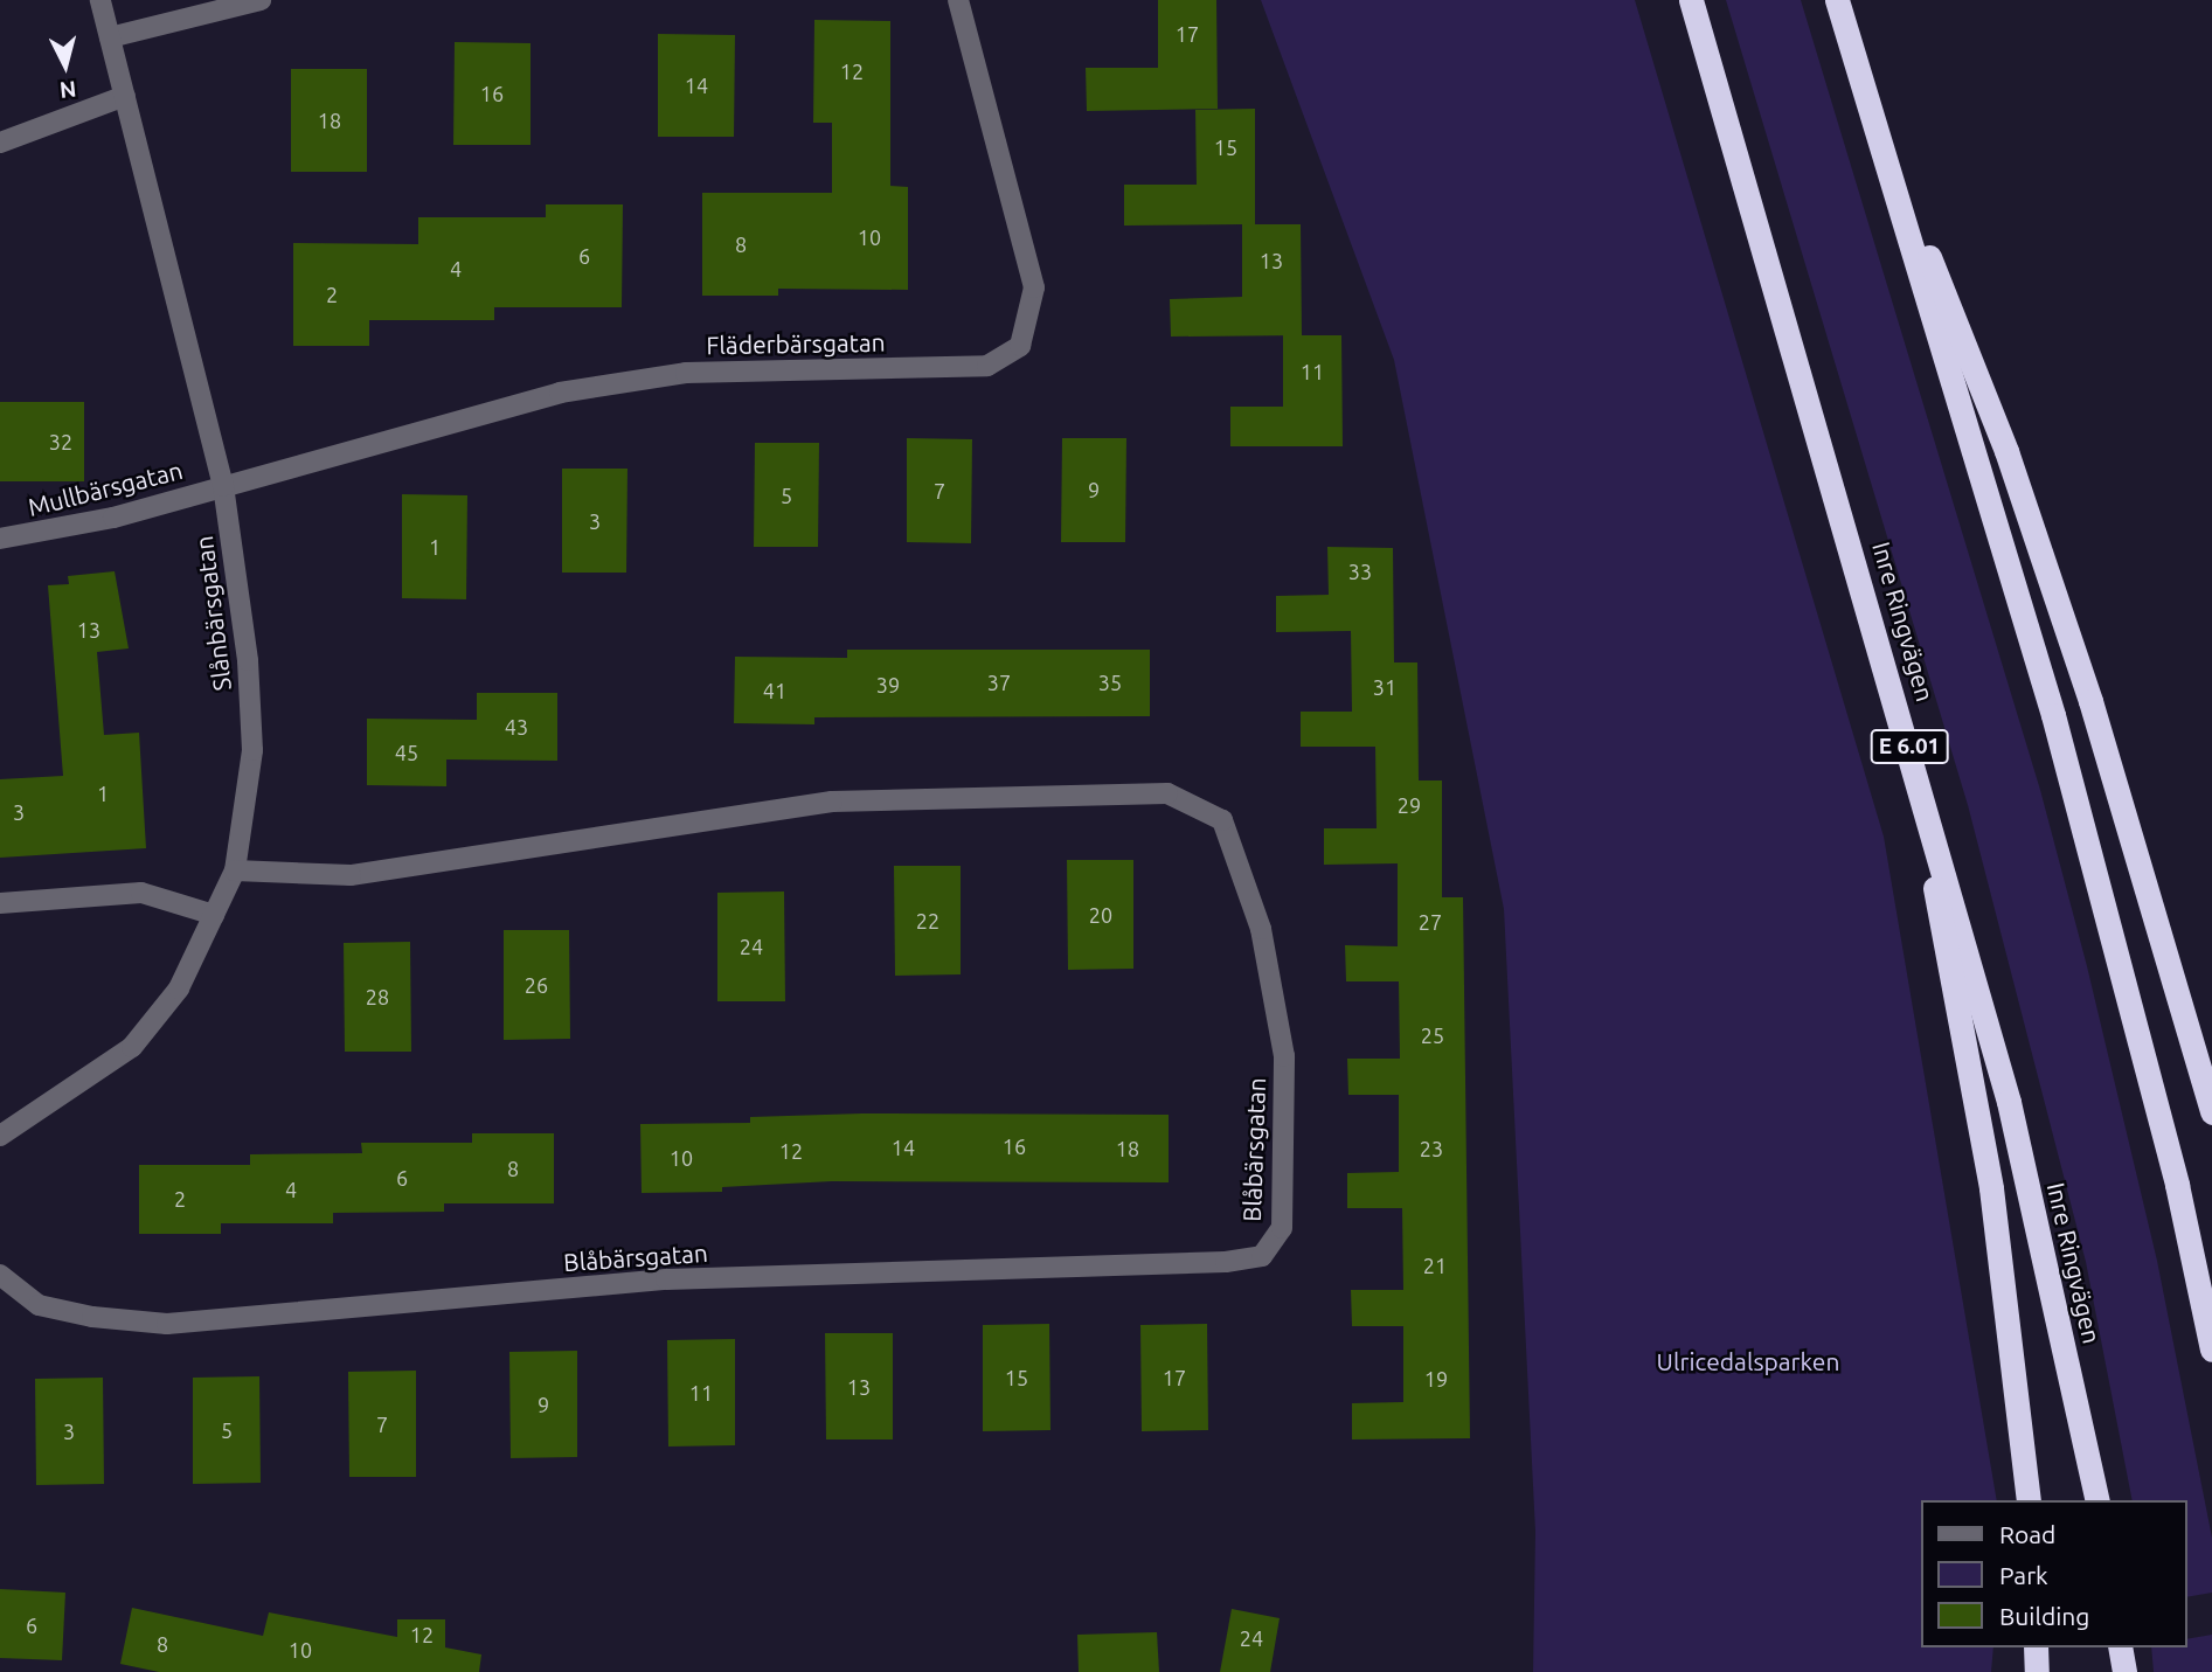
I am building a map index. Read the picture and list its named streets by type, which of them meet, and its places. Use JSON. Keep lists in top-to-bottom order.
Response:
{
  "streets": {
    "highway": ["Inre Ringvägen", "E 6.01"],
    "street": [
      "Fläderbärsgatan",
      "Mullbärsgatan",
      "Slånbärsgatan",
      "Blåbärsgatan"
    ]
  },
  "crossings": [
    ["Fläderbärsgatan", "Mullbärsgatan"],
    ["Fläderbärsgatan", "Slånbärsgatan"],
    ["Mullbärsgatan", "Slånbärsgatan"],
    ["Slånbärsgatan", "Blåbärsgatan"]
  ],
  "parks": ["Ulricedalsparken"],
  "house_numbers": [
    "17",
    "12",
    "14",
    "16",
    "18",
    "15",
    "10",
    "8",
    "6",
    "13",
    "4",
    "2",
    "11",
    "32",
    "9",
    "7",
    "5",
    "3",
    "1",
    "33",
    "13",
    "37",
    "35",
    "39",
    "31",
    "41",
    "43",
    "45",
    "1",
    "29",
    "3",
    "20",
    "22",
    "27",
    "24",
    "26",
    "28",
    "25",
    "16",
    "14",
    "18",
    "23",
    "12",
    "10",
    "8",
    "6",
    "4",
    "2",
    "21",
    "15",
    "17",
    "19",
    "13",
    "11",
    "9",
    "7",
    "5",
    "3",
    "6",
    "12",
    "24",
    "8",
    "10"
  ],
  "legend": ["Road", "Park", "Building"],
  "north": "bottom"
}
